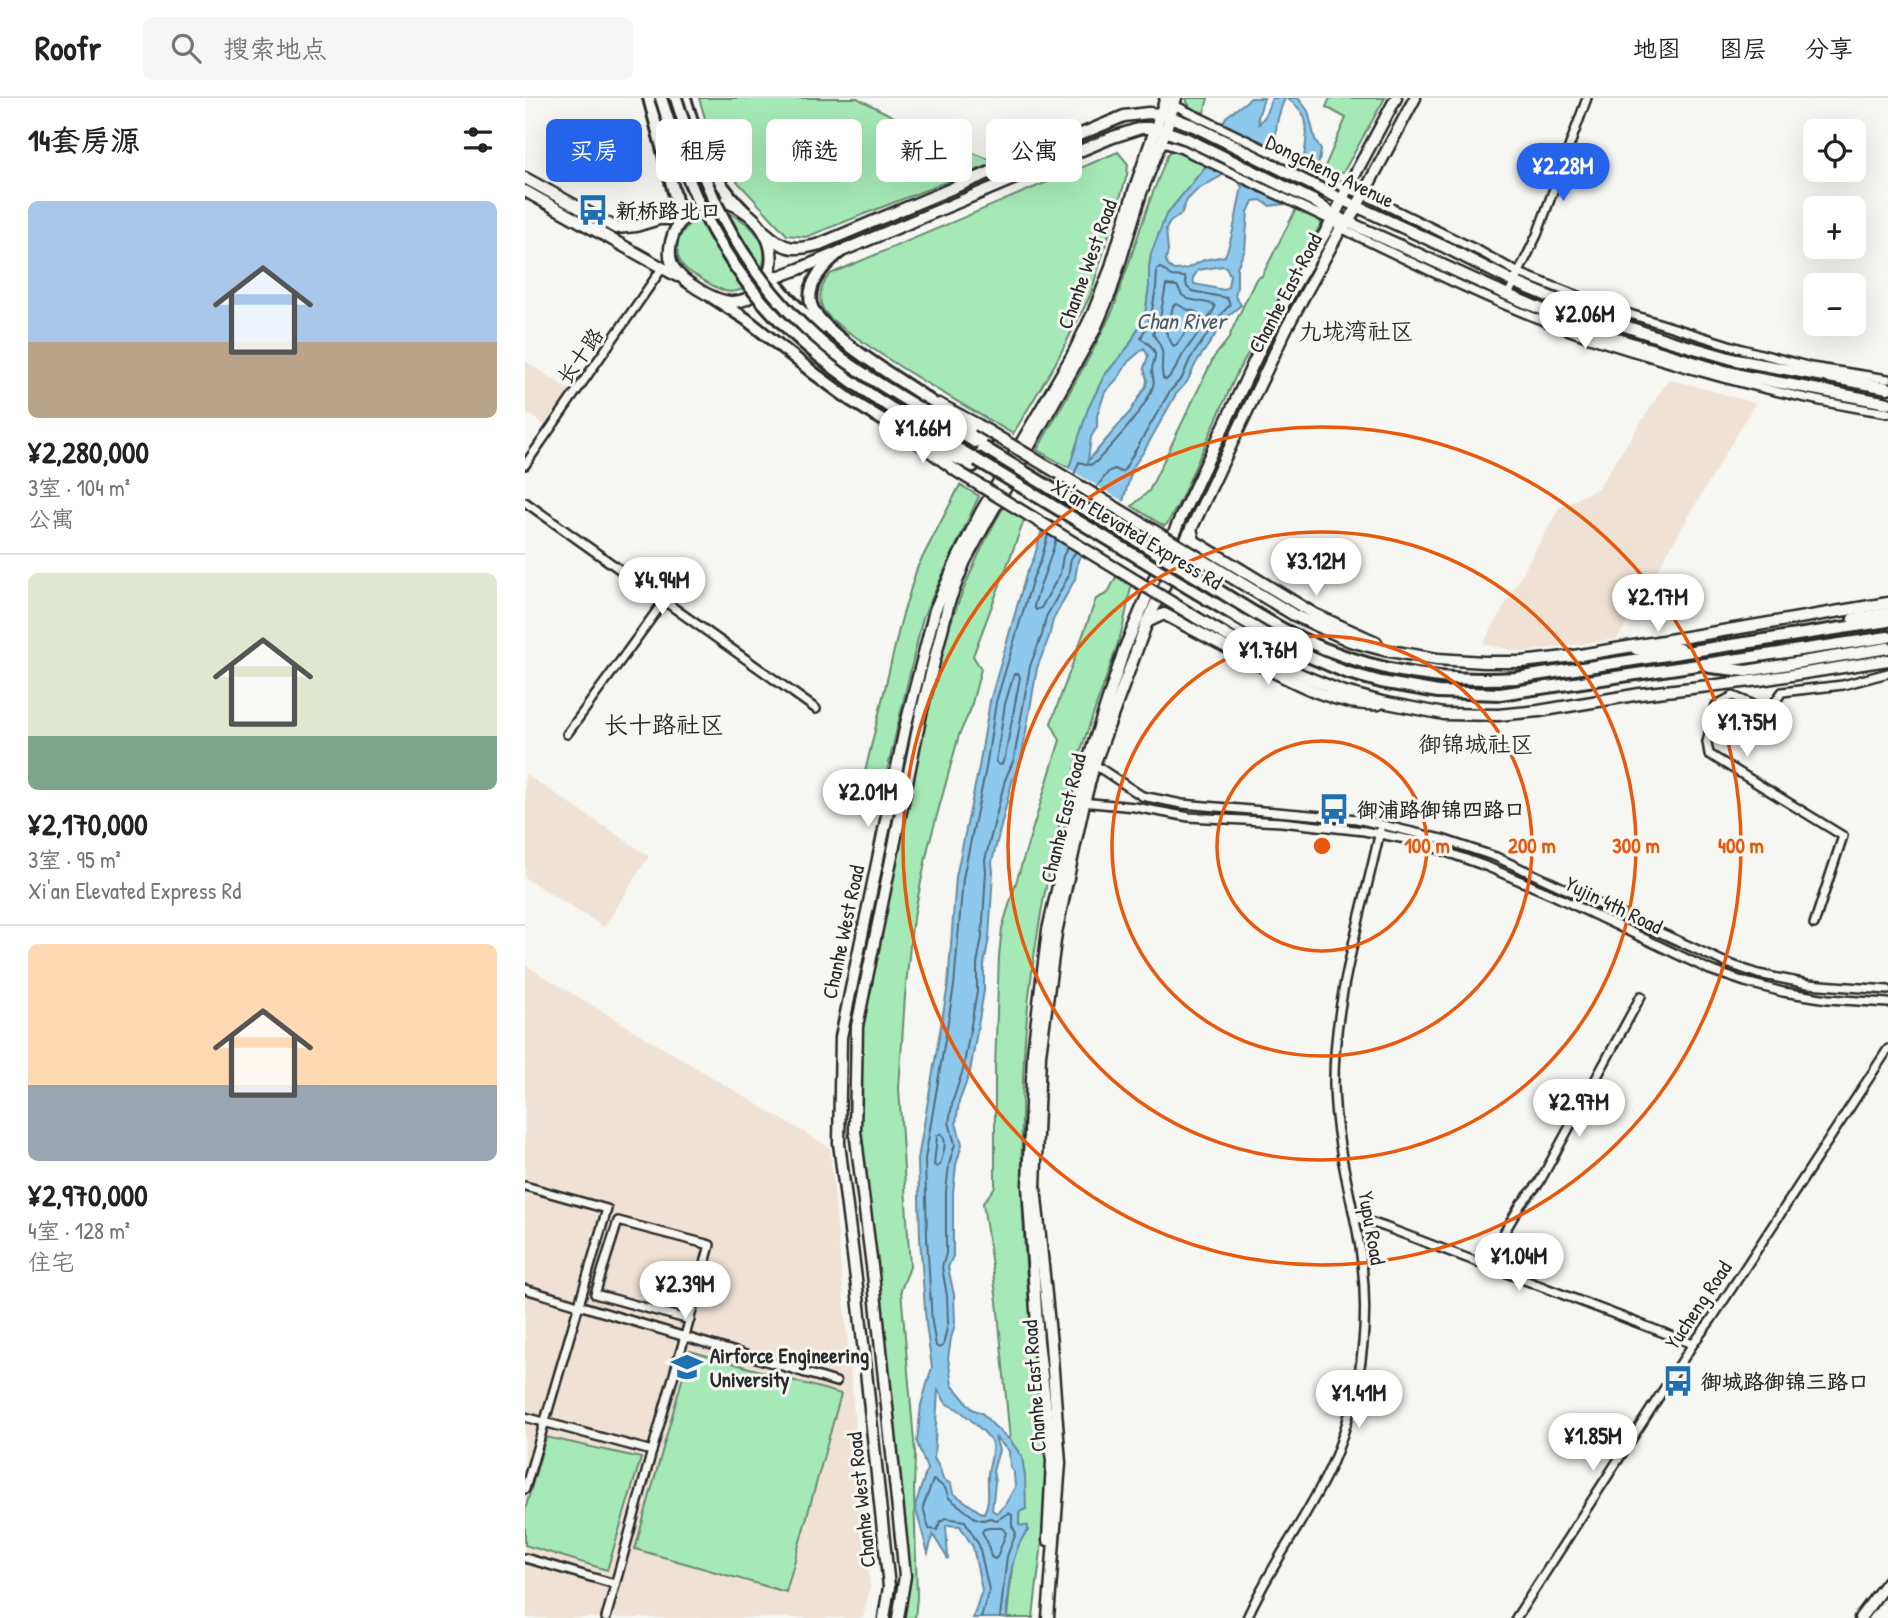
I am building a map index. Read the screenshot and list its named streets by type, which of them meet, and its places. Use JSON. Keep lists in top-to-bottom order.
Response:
{
  "streets": {
    "highway": ["Xi'an Elevated Express Rd"],
    "main road": ["Dongcheng Avenue", "Chanhe West Road", "Chanhe East Road"],
    "street": [
      "长十路",
      "Yujin 4th Road",
      "Yupu Road",
      "Yucheng Road"
    ]
  },
  "crossings": [
    ["Dongcheng Avenue", "Chanhe West Road"],
    ["Dongcheng Avenue", "Chanhe East Road"],
    ["Chanhe East Road", "Yujin 4th Road"],
    ["Yujin 4th Road", "Yupu Road"]
  ],
  "districts": ["九垅湾社区", "长十路社区", "御锦城社区"],
  "water": ["Chan River"],
  "places": {
    "bus stop": ["新桥路北口", "御浦路御锦四路口", "御城路御锦三路口"],
    "school or university": ["Airforce Engineering University"]
  },
  "page": {
    "header": "Roofr",
    "search": "搜索地点",
    "nav": ["地图", "图层", "分享"],
    "heading": "14套房源",
    "map_buttons": ["+", "−"],
    "chip": [
      "买房",
      "租房",
      "筛选",
      "新上",
      "公寓"
    ],
    "price": [
      "¥2.28M",
      "¥2.06M",
      "¥1.66M",
      "¥3.12M",
      "¥4.94M",
      "¥2.17M",
      "¥1.76M",
      "¥1.75M",
      "¥2.01M",
      "¥2.97M",
      "¥1.04M",
      "¥2.39M",
      "¥1.41M",
      "¥1.85M"
    ],
    "list": [
      {
        "name": "¥2,280,000",
        "note": "3室 · 104 m² · 公寓"
      },
      {
        "name": "¥2,170,000",
        "note": "3室 · 95 m² · Xi'an Elevated Express Rd"
      },
      {
        "name": "¥2,970,000",
        "note": "4室 · 128 m² · 住宅"
      }
    ]
  },
  "rings": [
    "100 m",
    "200 m",
    "300 m",
    "400 m"
  ]
}
